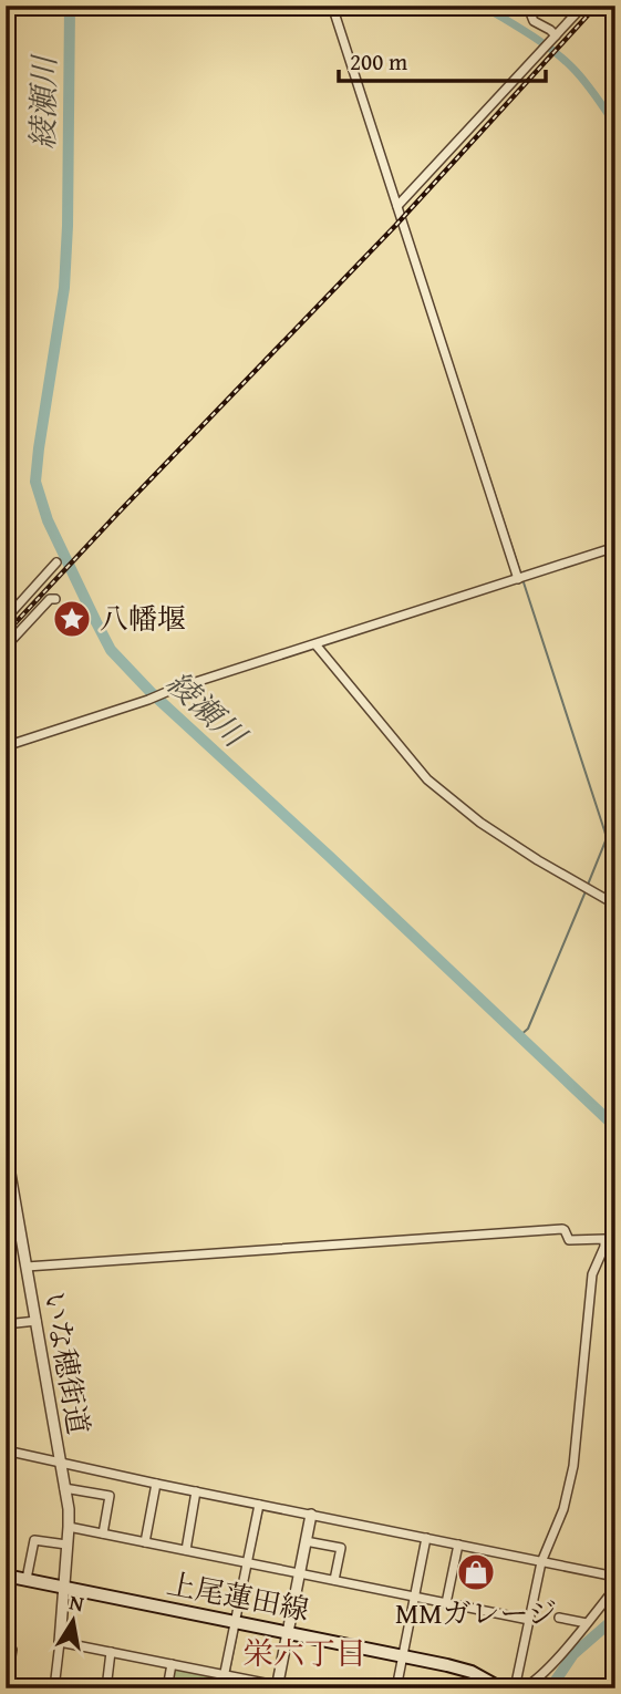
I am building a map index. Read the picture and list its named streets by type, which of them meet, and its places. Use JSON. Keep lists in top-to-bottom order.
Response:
{
  "streets": {
    "main road": ["上尾蓮田線"],
    "street": ["いな穂街道"]
  },
  "crossings": [
    ["いな穂街道", "上尾蓮田線"]
  ],
  "districts": ["栄六丁目"],
  "water": ["綾瀬川"],
  "places": {
    "place": ["八幡堰"],
    "shop": ["MMガレージ"]
  },
  "scale_bar": "200 m",
  "north": "top"
}
